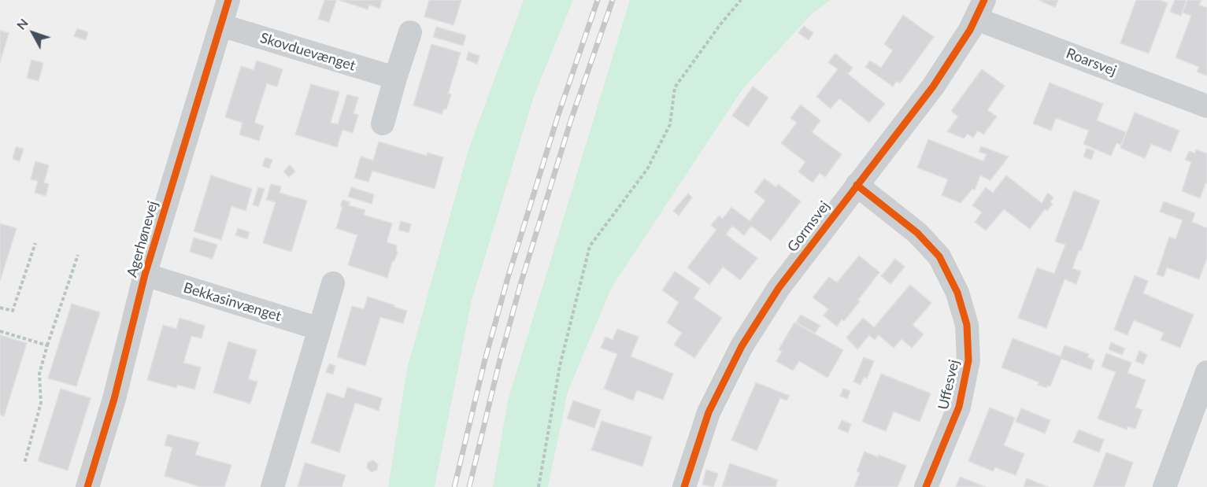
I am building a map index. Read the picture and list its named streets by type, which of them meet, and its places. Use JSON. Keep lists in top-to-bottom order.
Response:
{
  "streets": {
    "street": [
      "Skovduevænget",
      "Roarsvej",
      "Gormsvej",
      "Agerhønevej",
      "Bekkasinvænget",
      "Uffesvej"
    ]
  },
  "crossings": [
    ["Skovduevænget", "Agerhønevej"],
    ["Roarsvej", "Gormsvej"],
    ["Gormsvej", "Uffesvej"],
    ["Agerhønevej", "Bekkasinvænget"]
  ],
  "north": "top left"
}
